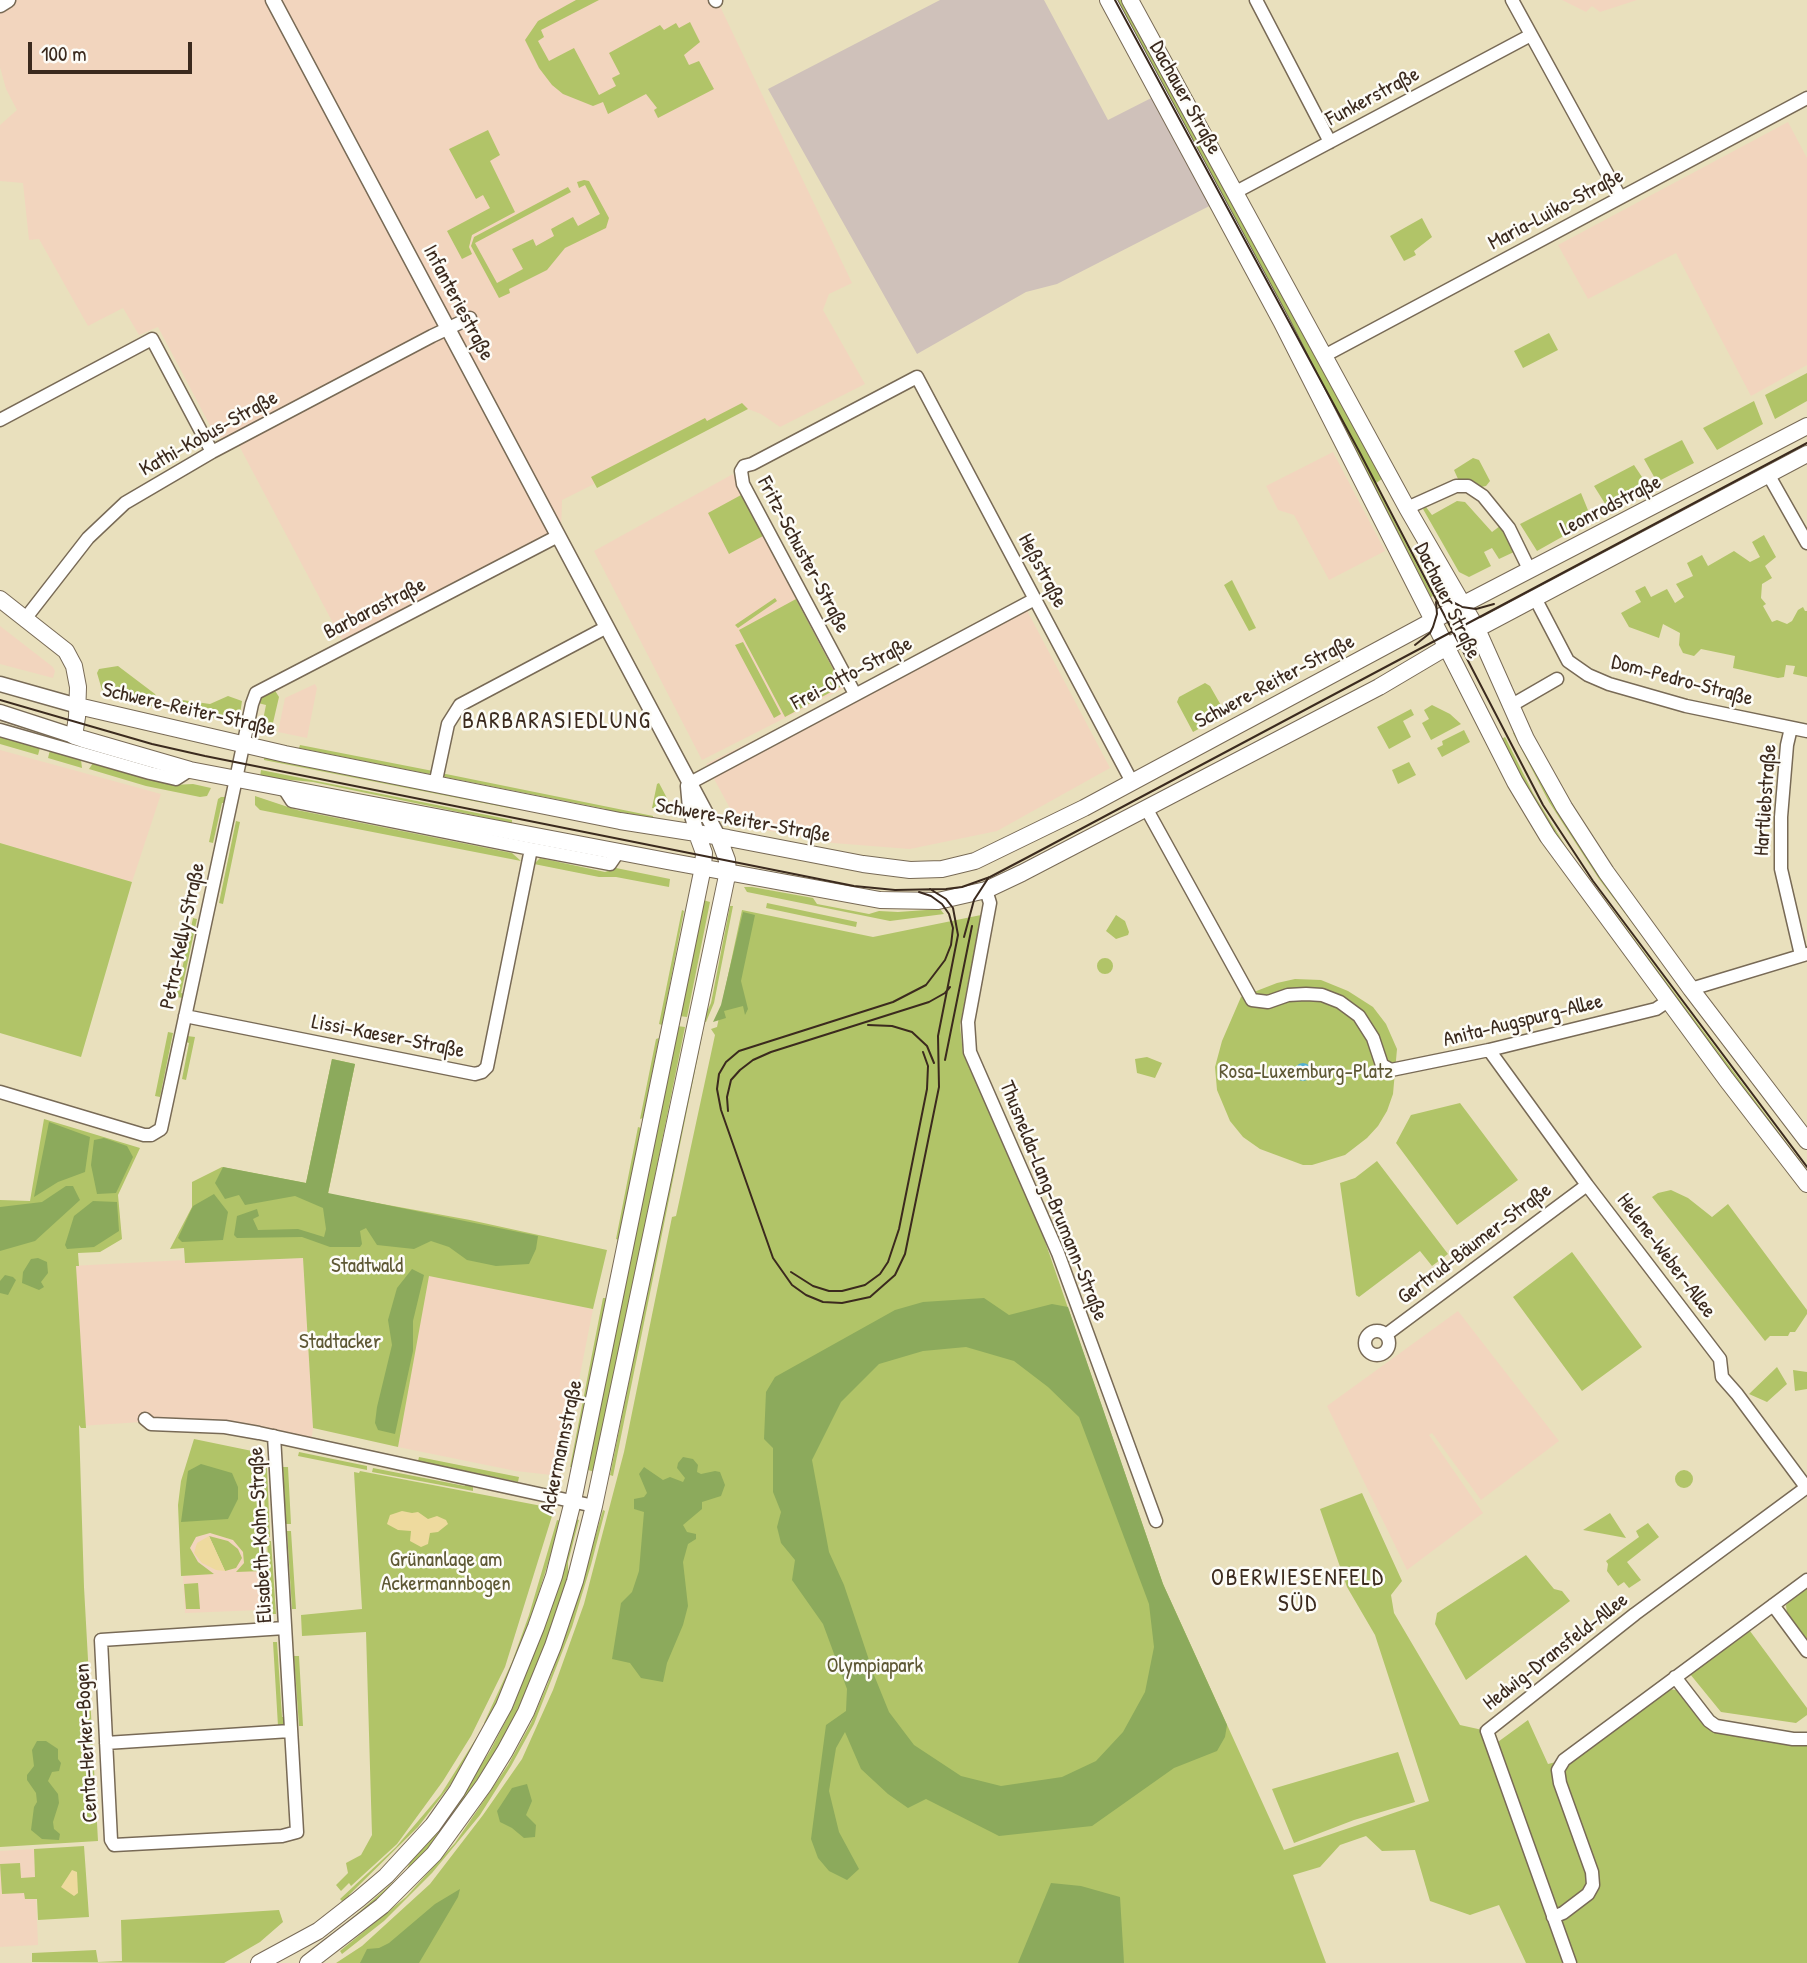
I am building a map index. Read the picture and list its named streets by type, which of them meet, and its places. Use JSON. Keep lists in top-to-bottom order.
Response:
{
  "streets": {
    "main road": [
      "Dachauer Straße",
      "Leonrodstraße",
      "Schwere-Reiter-Straße",
      "Ackermannstraße"
    ],
    "street": [
      "Funkerstraße",
      "Maria-Luiko-Straße",
      "Infanteriestraße",
      "Kathi-Kobus-Straße",
      "Fritz-Schuster-Straße",
      "Heßstraße",
      "Barbarastraße",
      "Frei-Otto-Straße",
      "Dom-Pedro-Straße",
      "Hartliebstraße",
      "Petra-Kelly-Straße",
      "Anita-Augspurg-Allee",
      "Lissi-Kaeser-Straße",
      "Thusnelda-Lang-Brumann-Straße",
      "Gertrud-Bäumer-Straße",
      "Helene-Weber-Allee",
      "Elisabeth-Kohn-Straße",
      "Hedwig-Dransfeld-Allee",
      "Centa-Herker-Bogen"
    ]
  },
  "crossings": [
    ["Funkerstraße", "Dachauer Straße"],
    ["Dachauer Straße", "Maria-Luiko-Straße"],
    ["Dachauer Straße", "Leonrodstraße"],
    ["Dachauer Straße", "Schwere-Reiter-Straße"],
    ["Dachauer Straße", "Anita-Augspurg-Allee"],
    ["Infanteriestraße", "Kathi-Kobus-Straße"],
    ["Infanteriestraße", "Barbarastraße"],
    ["Infanteriestraße", "Frei-Otto-Straße"],
    ["Infanteriestraße", "Schwere-Reiter-Straße"],
    ["Infanteriestraße", "Ackermannstraße"],
    ["Leonrodstraße", "Schwere-Reiter-Straße"],
    ["Fritz-Schuster-Straße", "Heßstraße"],
    ["Fritz-Schuster-Straße", "Frei-Otto-Straße"],
    ["Heßstraße", "Frei-Otto-Straße"],
    ["Heßstraße", "Schwere-Reiter-Straße"],
    ["Barbarastraße", "Schwere-Reiter-Straße"],
    ["Barbarastraße", "Petra-Kelly-Straße"],
    ["Dom-Pedro-Straße", "Hartliebstraße"],
    ["Schwere-Reiter-Straße", "Petra-Kelly-Straße"],
    ["Schwere-Reiter-Straße", "Ackermannstraße"],
    ["Petra-Kelly-Straße", "Lissi-Kaeser-Straße"],
    ["Anita-Augspurg-Allee", "Helene-Weber-Allee"],
    ["Gertrud-Bäumer-Straße", "Helene-Weber-Allee"],
    ["Helene-Weber-Allee", "Hedwig-Dransfeld-Allee"],
    ["Ackermannstraße", "Elisabeth-Kohn-Straße"],
    ["Elisabeth-Kohn-Straße", "Centa-Herker-Bogen"]
  ],
  "districts": ["BARBARASIEDLUNG", "OBERWIESENFELD SÜD"],
  "parks": [
    "Rosa-Luxemburg-Platz",
    "Stadtwald",
    "Stadtacker",
    "Grünanlage am Ackermannbogen",
    "Olympiapark"
  ],
  "scale_bar": "100 m"
}
